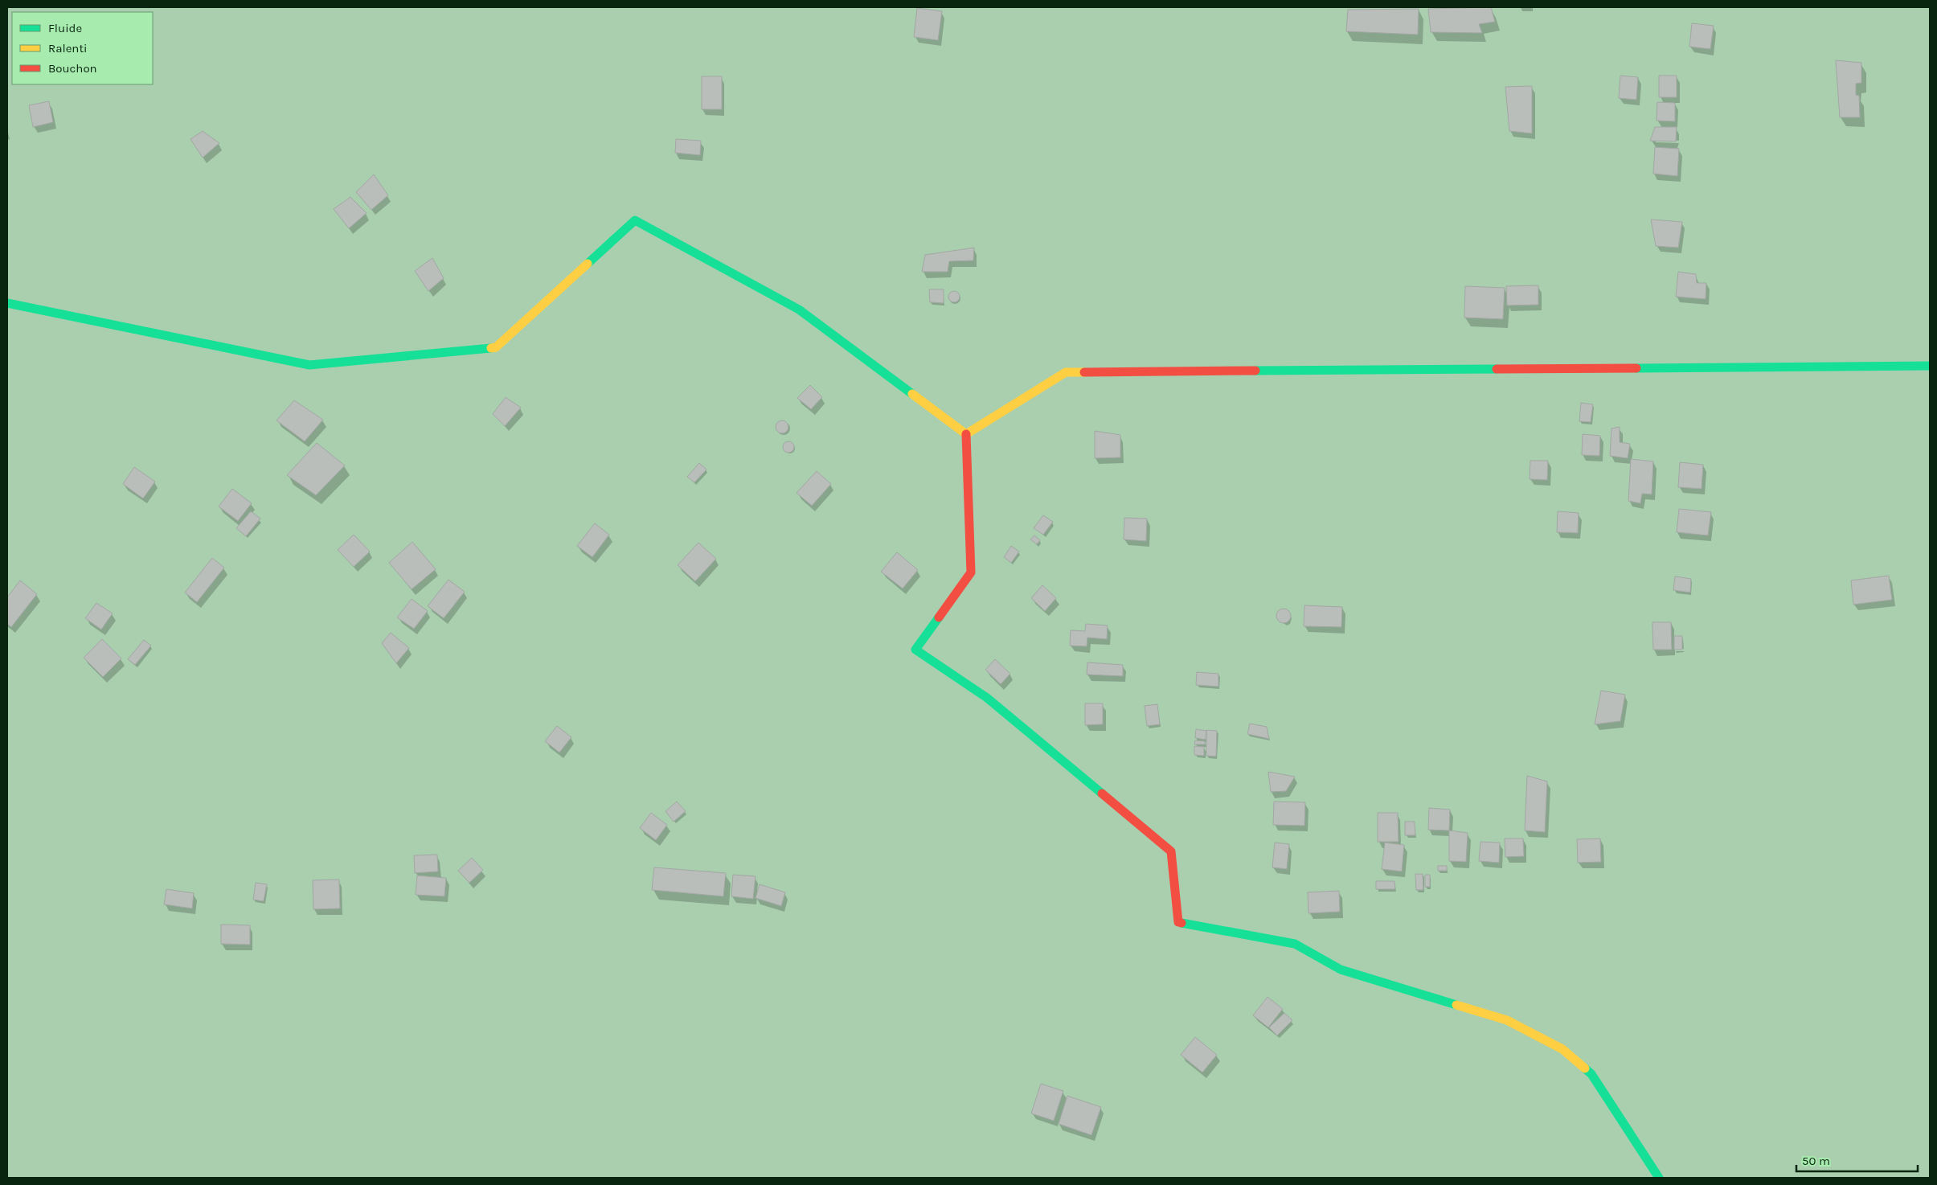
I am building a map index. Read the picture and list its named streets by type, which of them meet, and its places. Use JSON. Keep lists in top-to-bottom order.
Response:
{
  "legend": ["Fluide", "Ralenti", "Bouchon"],
  "scale_bar": "50 m"
}
